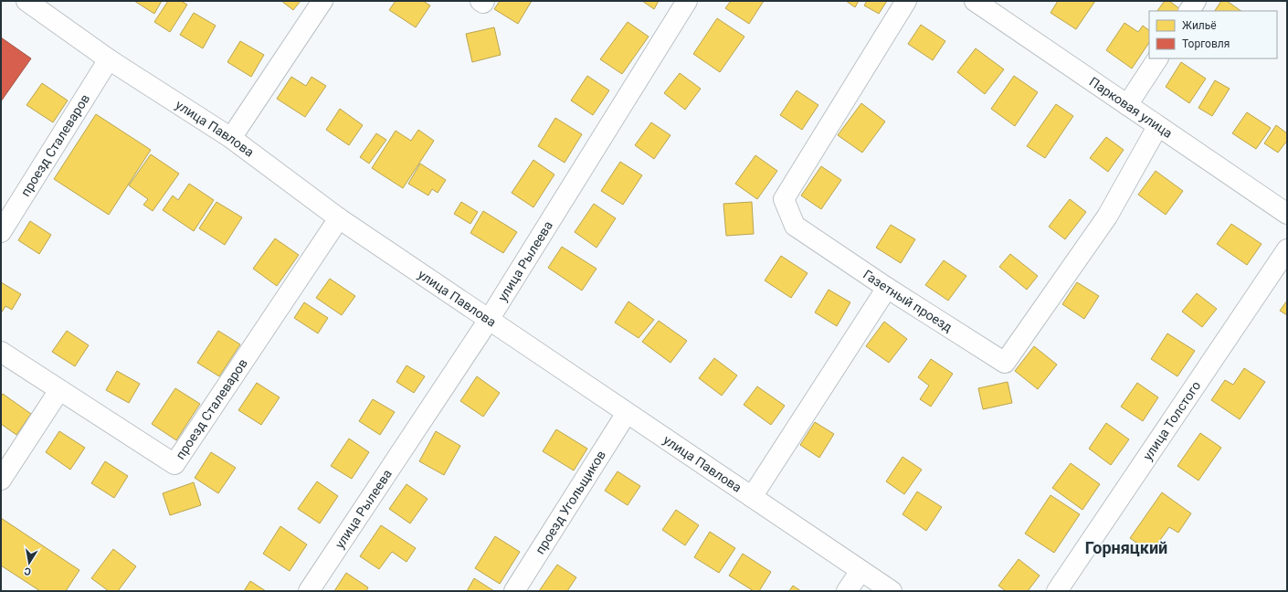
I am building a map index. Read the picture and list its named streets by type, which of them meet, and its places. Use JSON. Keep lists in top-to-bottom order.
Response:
{
  "streets": {
    "street": [
      "Парковая улица",
      "улица Павлова",
      "проезд Сталеваров",
      "улица Рылеева",
      "Газетный проезд",
      "улица Толстого",
      "проезд Угольщиков"
    ]
  },
  "crossings": [
    ["Парковая улица", "Газетный проезд"],
    ["улица Павлова", "проезд Сталеваров"],
    ["улица Павлова", "улица Рылеева"],
    ["улица Павлова", "проезд Угольщиков"]
  ],
  "districts": ["Горняцкий"],
  "legend": ["Жильё", "Торговля"],
  "north": "bottom"
}
